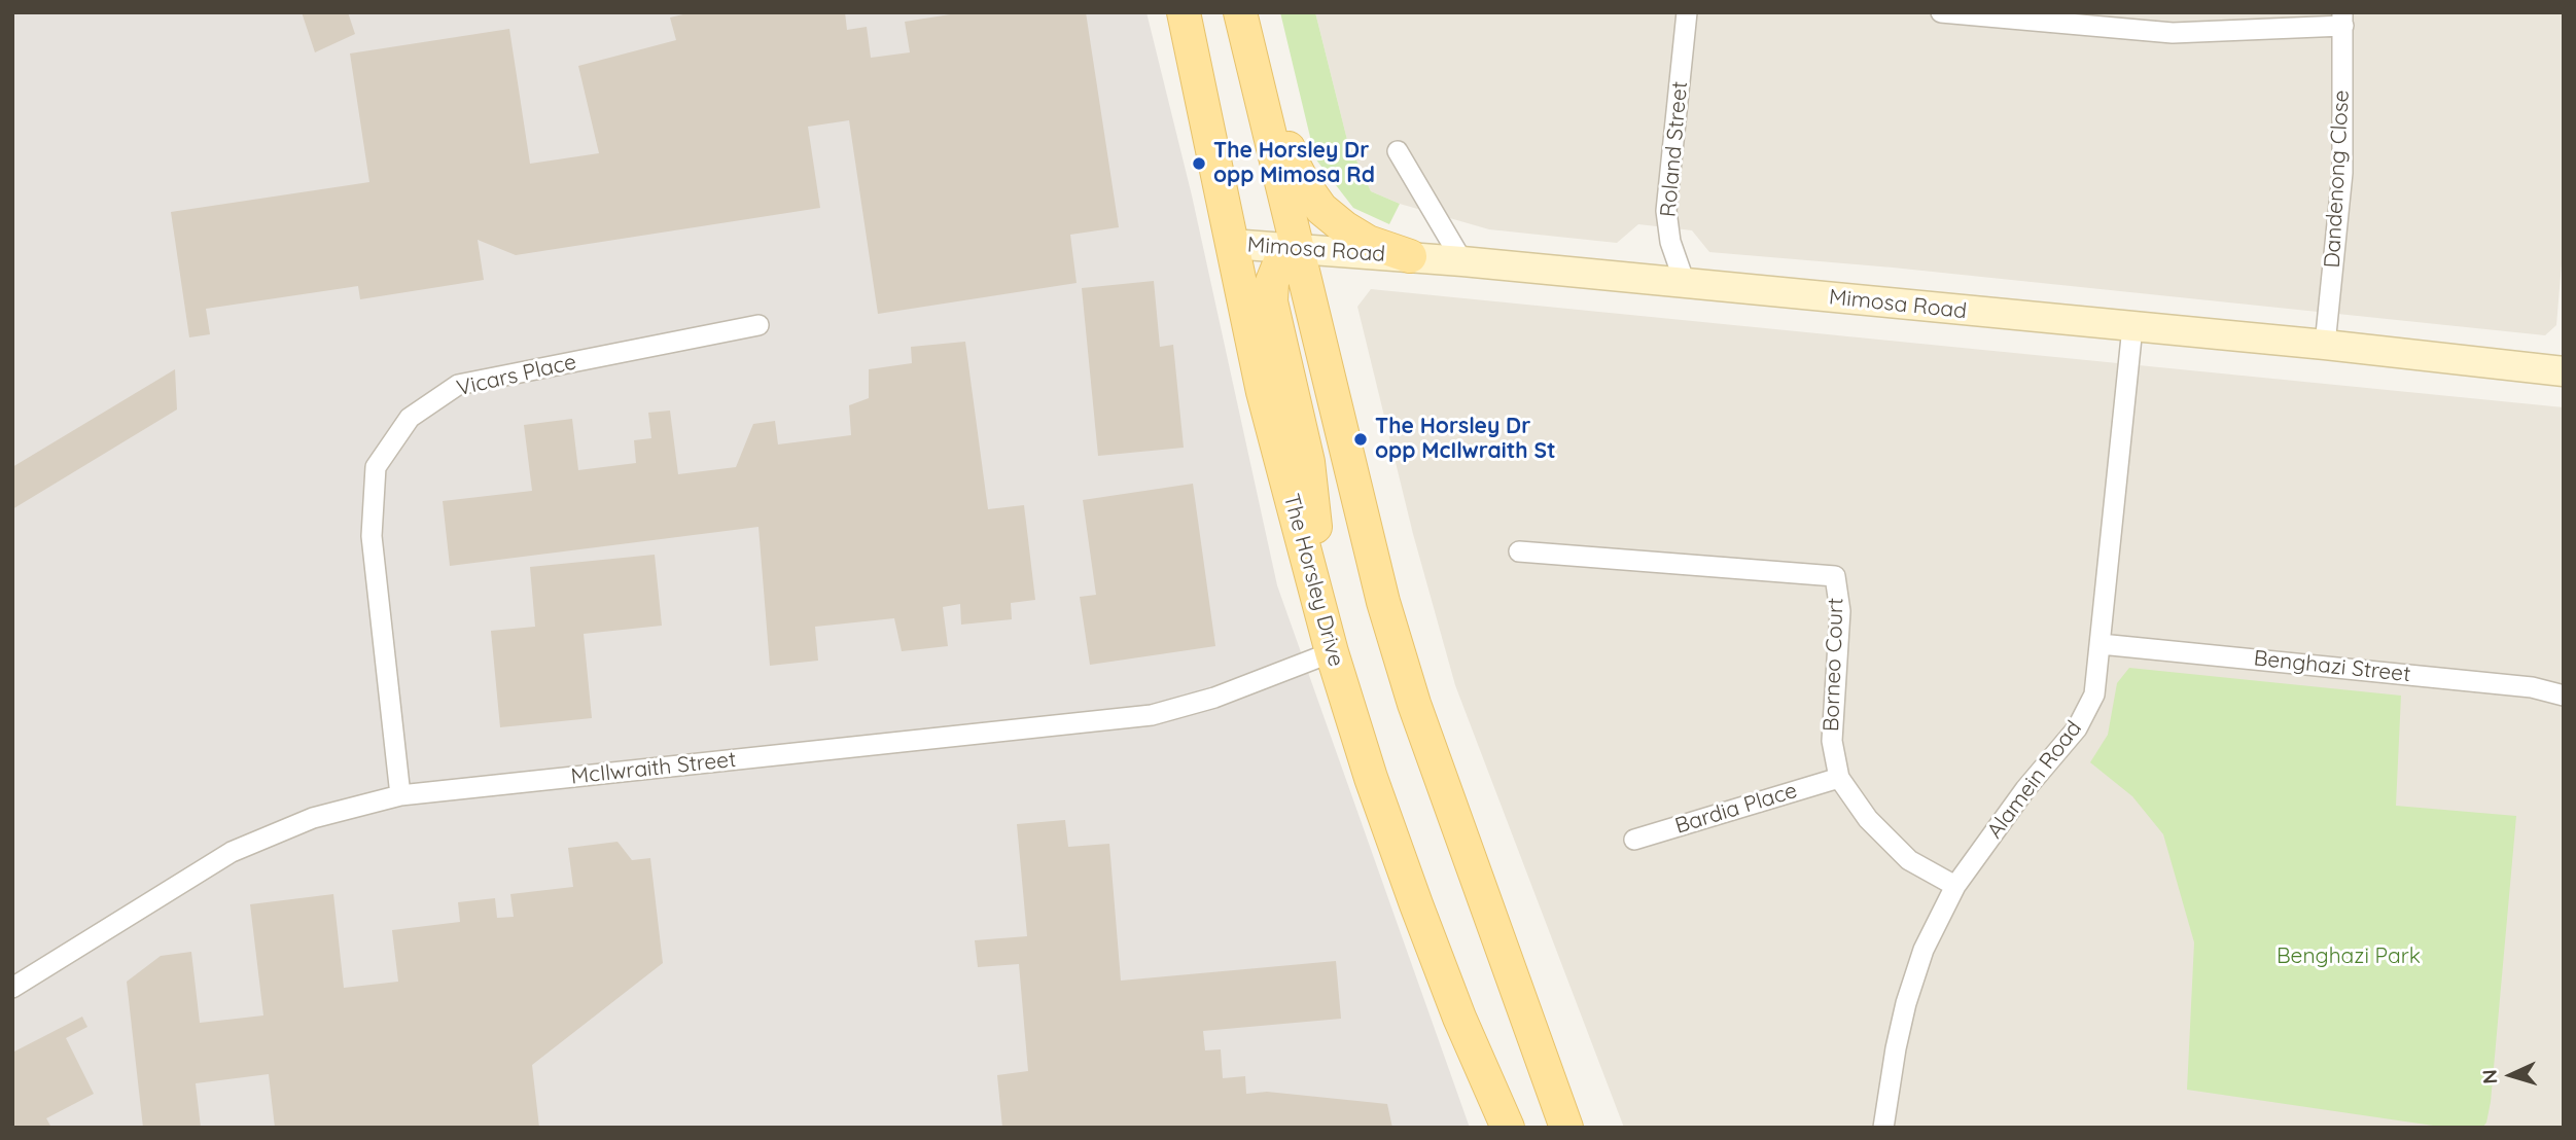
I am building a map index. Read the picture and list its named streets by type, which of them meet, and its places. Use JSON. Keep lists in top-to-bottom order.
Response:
{
  "streets": {
    "main road": ["Mimosa Road", "The Horsley Drive"],
    "street": [
      "Roland Street",
      "Dandenong Close",
      "Vicars Place",
      "Borneo Court",
      "Benghazi Street",
      "McIlwraith Street",
      "Alamein Road",
      "Bardia Place"
    ]
  },
  "crossings": [
    ["Roland Street", "Mimosa Road"],
    ["Dandenong Close", "Mimosa Road"],
    ["Mimosa Road", "The Horsley Drive"],
    ["Mimosa Road", "Alamein Road"],
    ["Vicars Place", "McIlwraith Street"],
    ["The Horsley Drive", "McIlwraith Street"],
    ["Borneo Court", "Alamein Road"],
    ["Borneo Court", "Bardia Place"],
    ["Benghazi Street", "Alamein Road"]
  ],
  "parks": ["Benghazi Park"],
  "places": ["The Horsley Dr opp Mimosa Rd", "The Horsley Dr opp McIlwraith St"],
  "north": "left"
}
